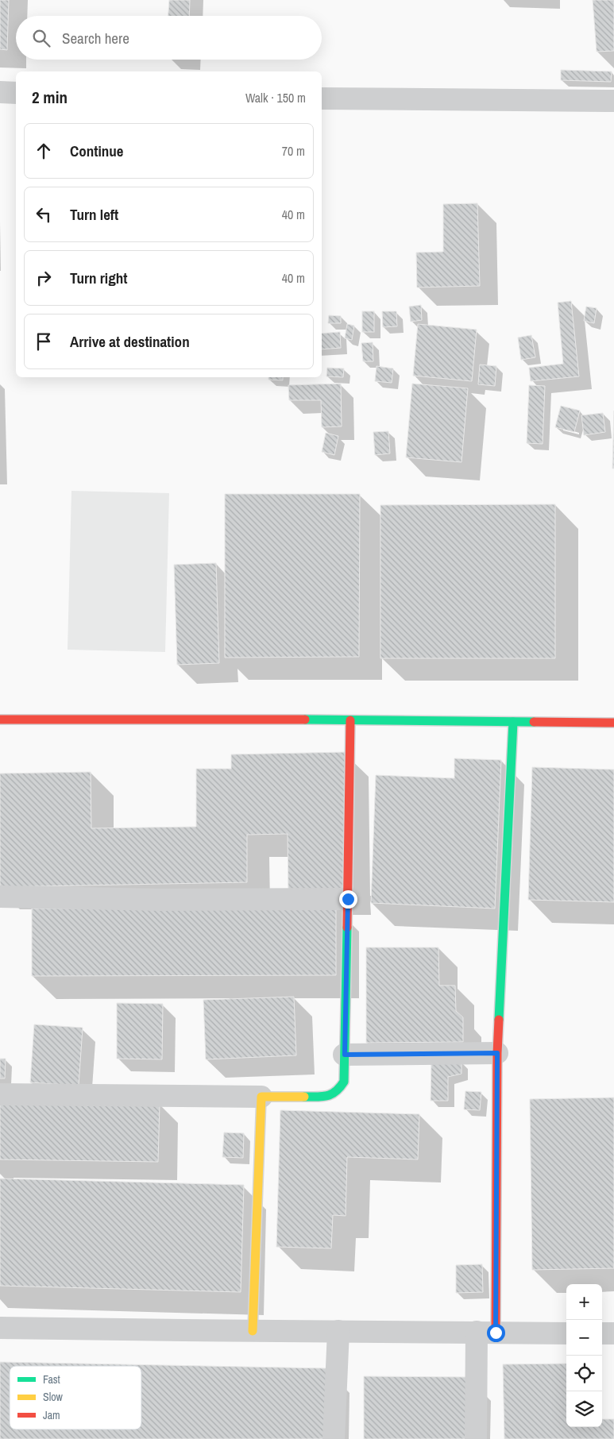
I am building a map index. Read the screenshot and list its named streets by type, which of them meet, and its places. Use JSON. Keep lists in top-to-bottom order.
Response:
{
  "legend": ["Fast", "Slow", "Jam"],
  "page": {
    "search": "Search here",
    "heading": ["2 min", "Walk · 150 m"],
    "list": [
      ["Continue", "70 m"],
      ["Turn left", "40 m"],
      ["Turn right", "40 m"],
      "Arrive at destination"
    ],
    "map_buttons": ["+", "−"]
  }
}
